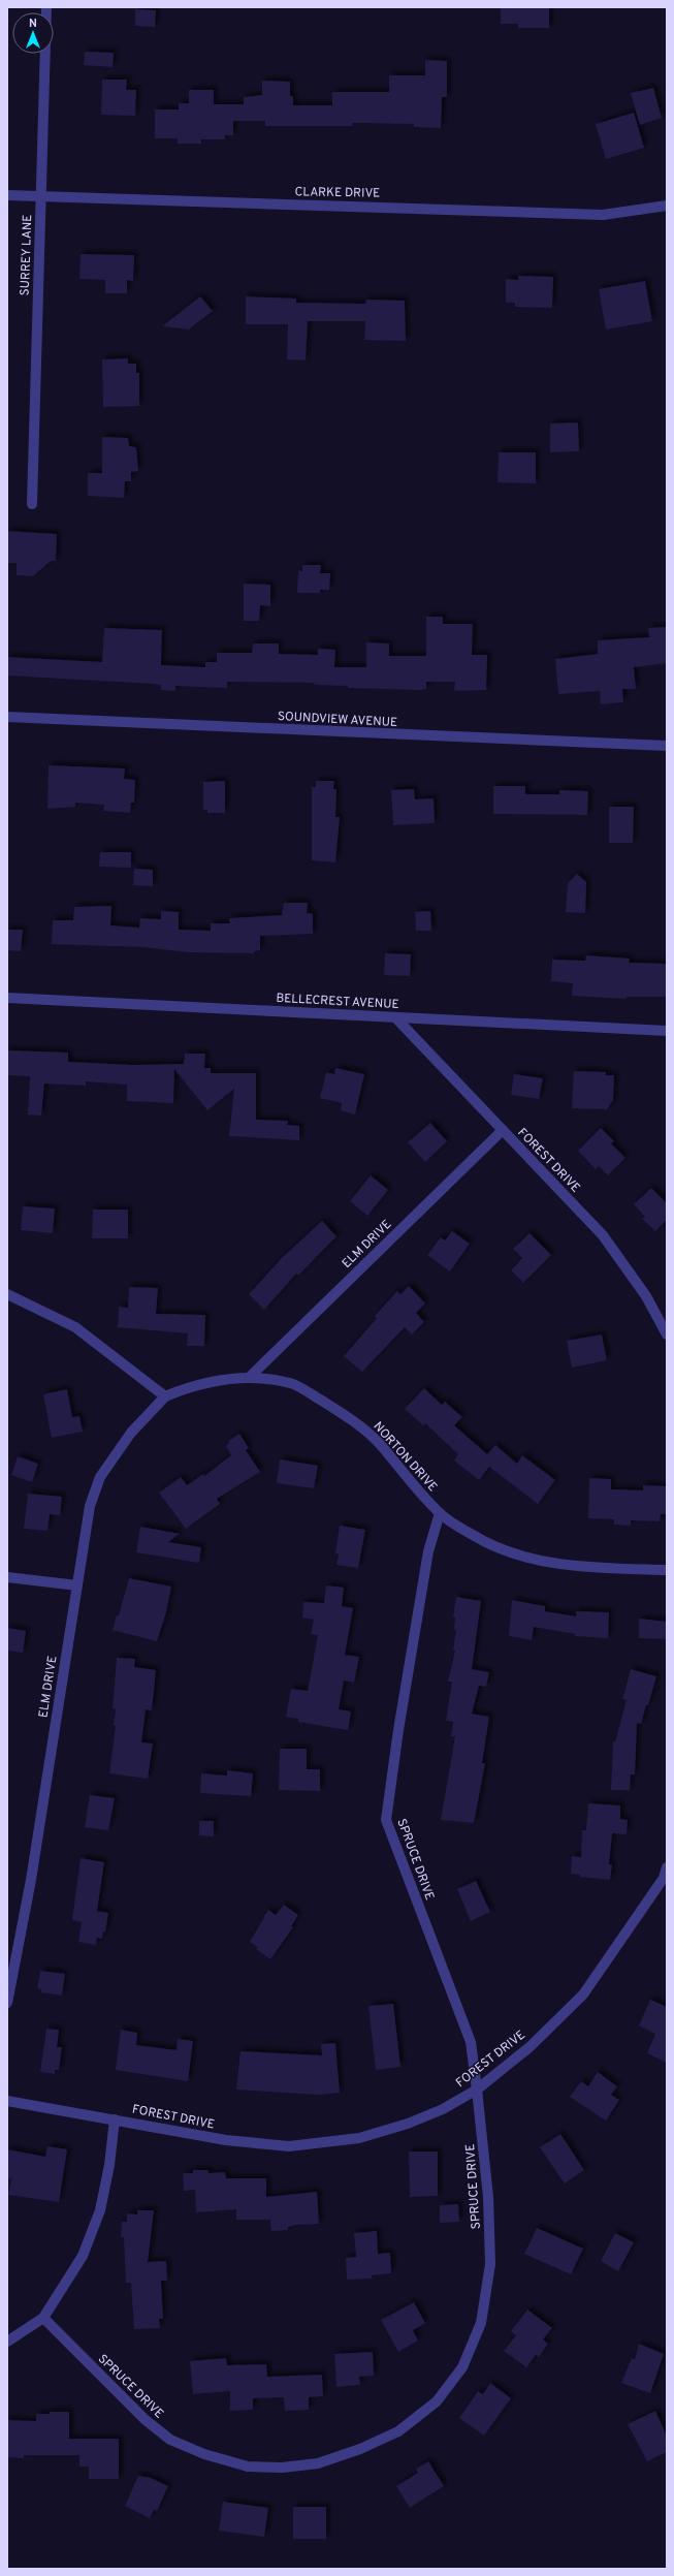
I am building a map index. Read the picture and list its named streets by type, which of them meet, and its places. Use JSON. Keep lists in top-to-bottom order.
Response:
{
  "streets": {
    "street": [
      "CLARKE DRIVE",
      "SURREY LANE",
      "SOUNDVIEW AVENUE",
      "BELLECREST AVENUE",
      "FOREST DRIVE",
      "ELM DRIVE",
      "NORTON DRIVE",
      "SPRUCE DRIVE"
    ]
  },
  "crossings": [
    ["CLARKE DRIVE", "SURREY LANE"],
    ["BELLECREST AVENUE", "FOREST DRIVE"],
    ["FOREST DRIVE", "ELM DRIVE"],
    ["FOREST DRIVE", "SPRUCE DRIVE"],
    ["ELM DRIVE", "NORTON DRIVE"],
    ["NORTON DRIVE", "SPRUCE DRIVE"]
  ],
  "north": "top"
}
